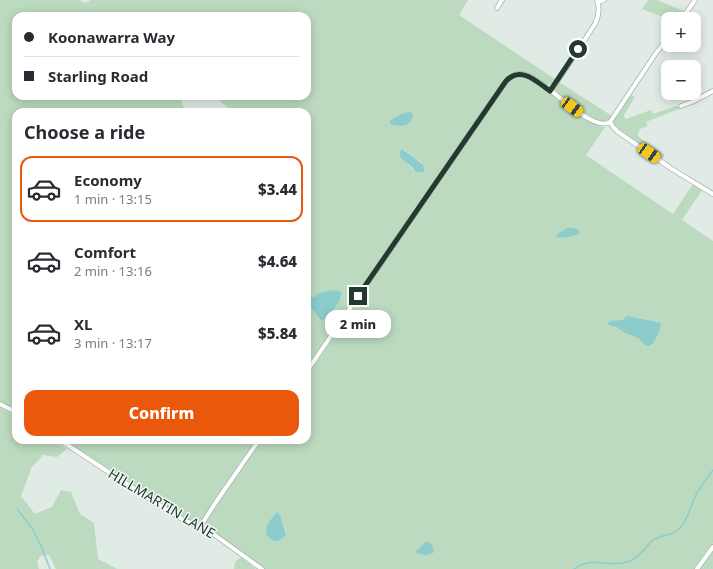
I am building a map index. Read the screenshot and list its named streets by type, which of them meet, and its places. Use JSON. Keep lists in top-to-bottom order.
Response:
{
  "streets": {
    "street": ["HILLMARTIN LANE"]
  },
  "page": {
    "map_buttons": ["+", "−"],
    "banner": ["Koonawarra Way", "Starling Road"],
    "heading": "Choose a ride",
    "list": [
      {
        "name": "Economy",
        "note": "1 min · 13:15",
        "value": "$3.44"
      },
      {
        "name": "Comfort",
        "note": "2 min · 13:16",
        "value": "$4.64"
      },
      {
        "name": "XL",
        "note": "3 min · 13:17",
        "value": "$5.84"
      }
    ],
    "bubble": "2 min",
    "buttons": "Confirm"
  }
}
